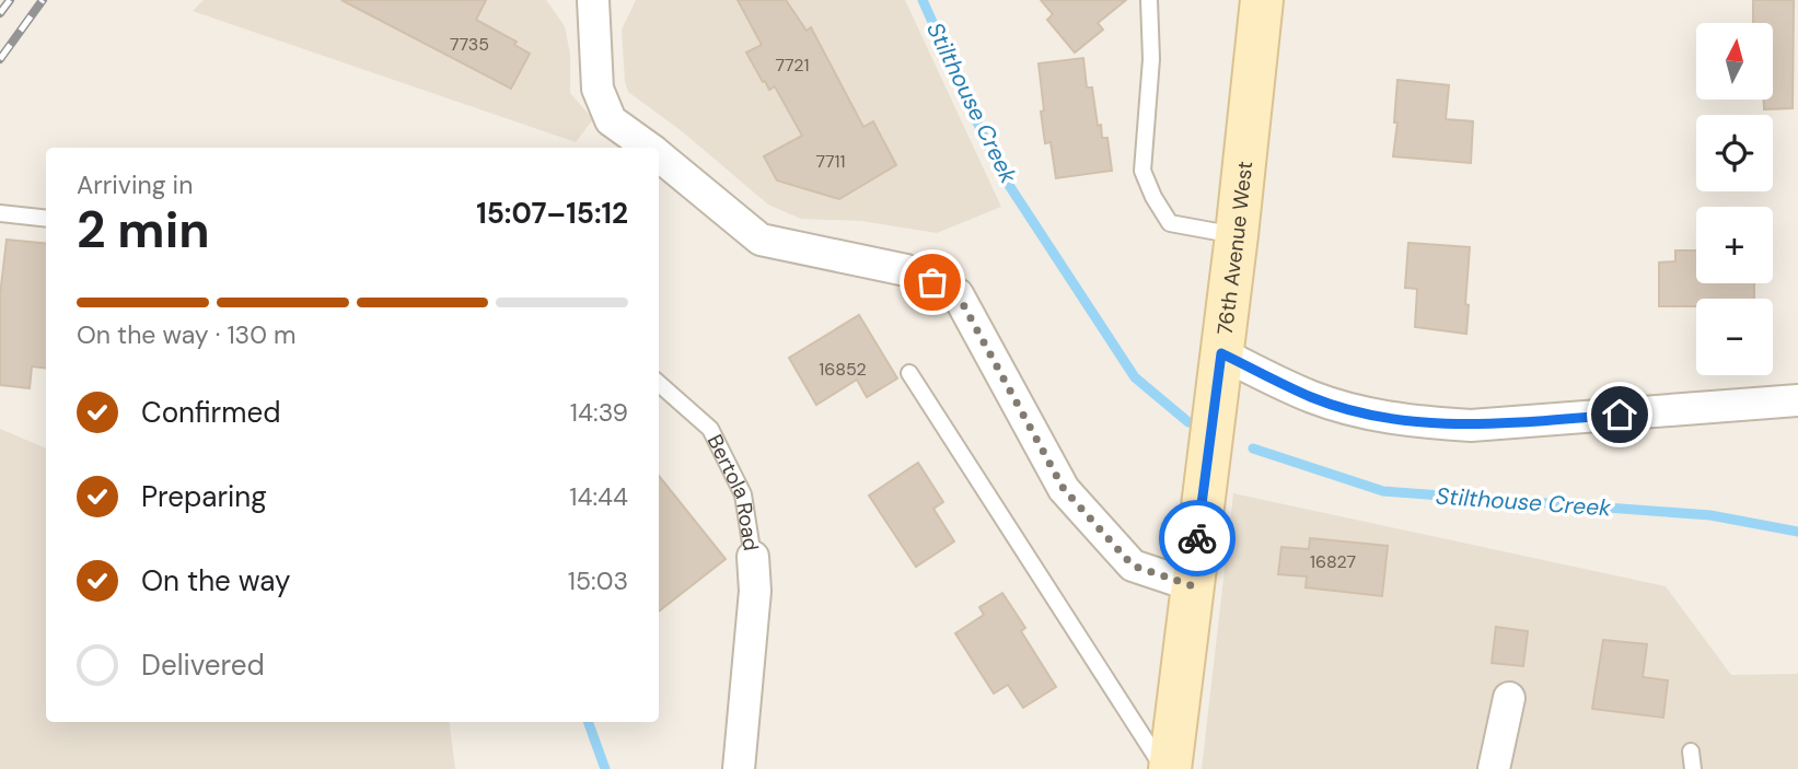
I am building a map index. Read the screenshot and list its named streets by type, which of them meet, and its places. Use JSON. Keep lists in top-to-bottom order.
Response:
{
  "streets": {
    "street": ["76th Avenue West", "Bertola Road"]
  },
  "water": ["Stilthouse Creek"],
  "house_numbers": [
    "7735",
    "7721",
    "7711",
    "16852",
    "16827"
  ],
  "north": "top",
  "page": {
    "map_buttons": ["+", "−"],
    "heading": ["2 min", "Arriving in", "15:07–15:12"],
    "bar": "On the way · 130 m",
    "list": [
      ["Confirmed", "14:39"],
      ["Preparing", "14:44"],
      ["On the way", "15:03"],
      "Delivered"
    ]
  }
}
